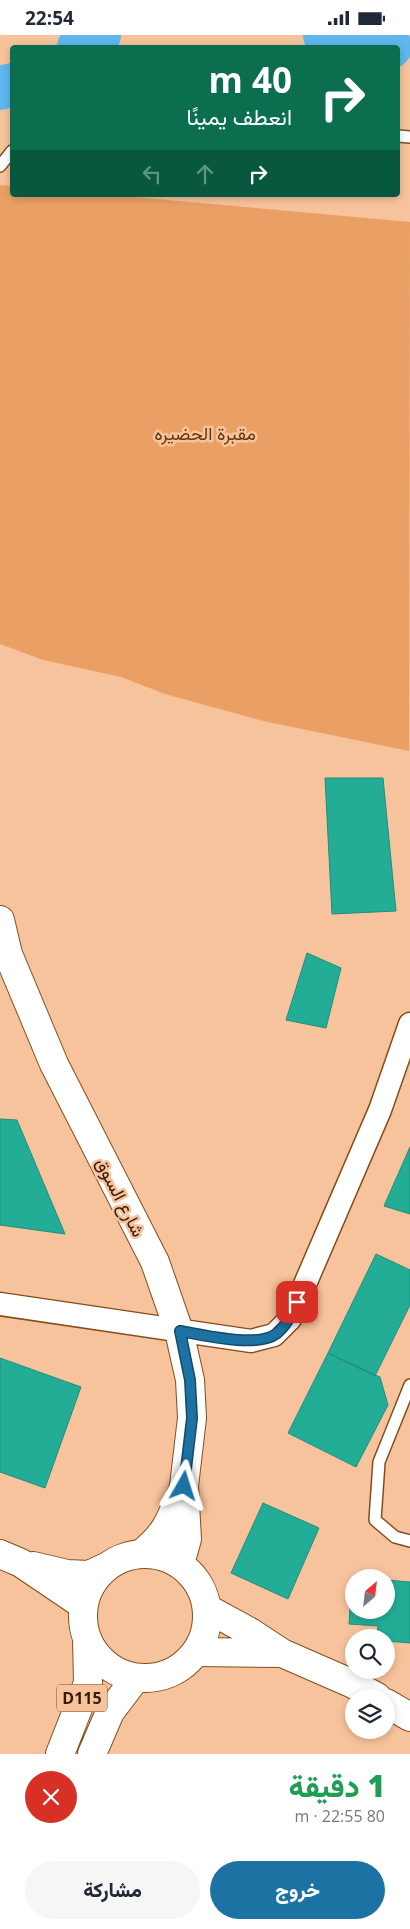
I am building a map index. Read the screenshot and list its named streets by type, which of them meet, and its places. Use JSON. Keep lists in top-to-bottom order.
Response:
{
  "streets": {
    "main road": ["شارع السوق", "D115"]
  },
  "parks": ["مقبرة الحضيره"],
  "north": "top right",
  "page": {
    "status": "22:54",
    "turn": ["40 m", "انعطف يمينًا"],
    "heading": ["1 دقيقة", "80 m · 22:55"],
    "buttons": ["خروج", "مشاركة"]
  }
}
